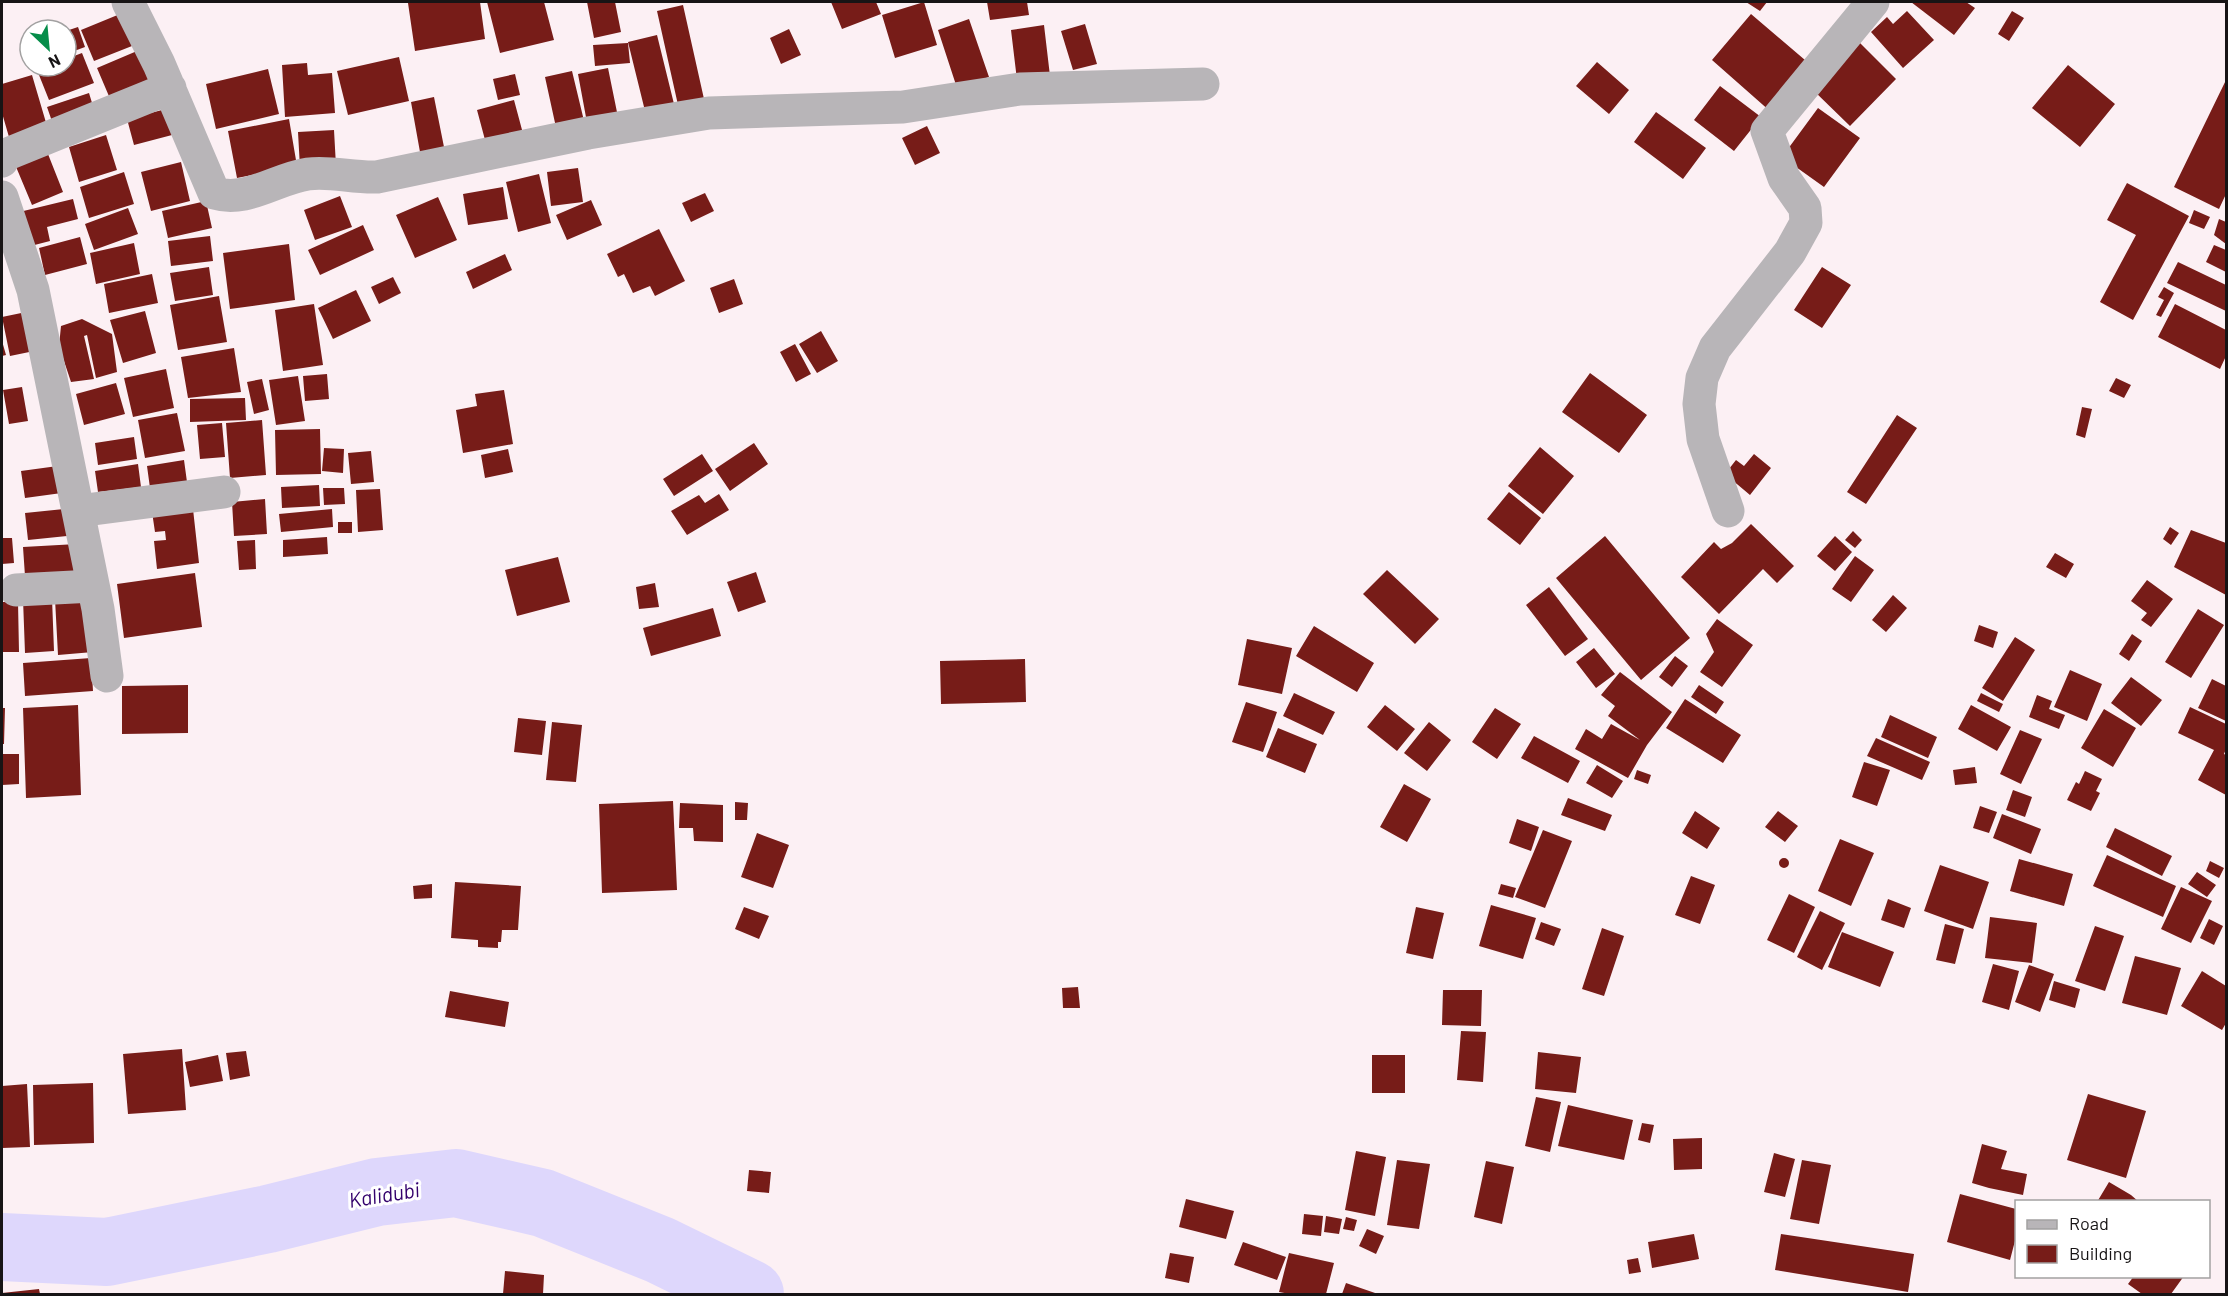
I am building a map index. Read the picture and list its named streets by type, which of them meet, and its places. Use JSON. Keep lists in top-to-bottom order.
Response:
{
  "water": ["Kalidubi"],
  "legend": ["Road", "Building"],
  "north": "bottom right"
}
